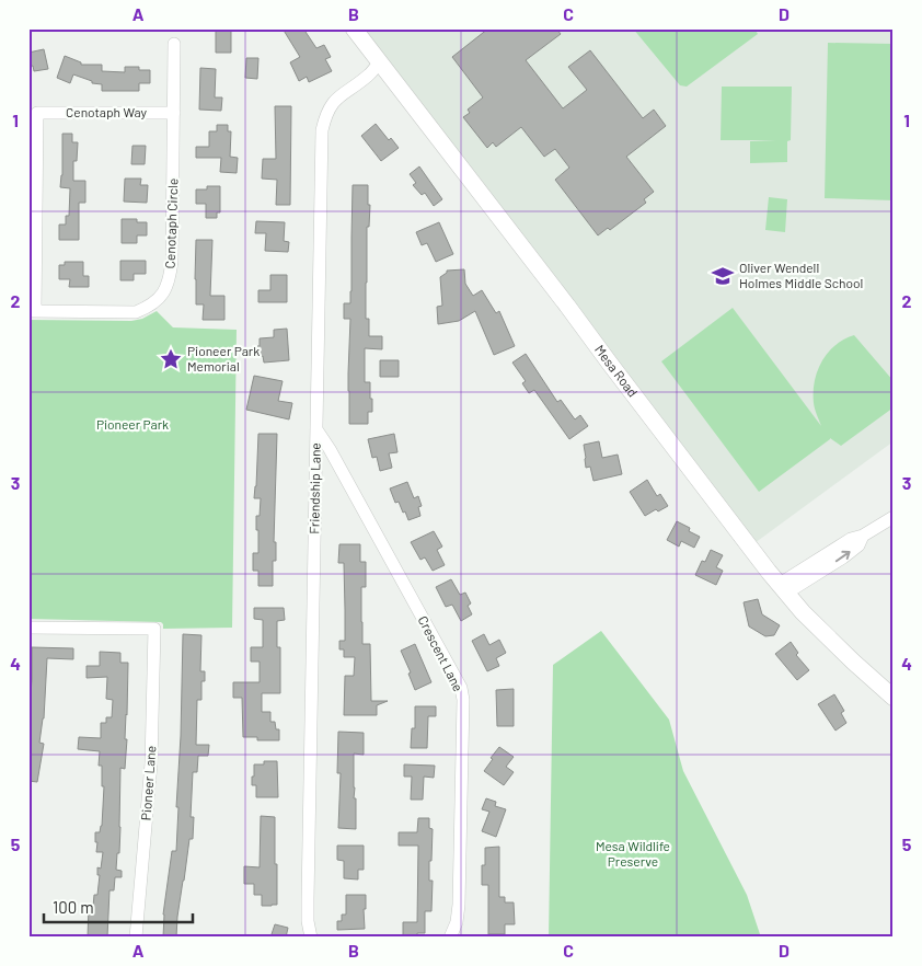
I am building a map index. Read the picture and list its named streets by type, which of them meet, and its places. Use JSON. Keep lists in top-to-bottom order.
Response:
{
  "streets": {
    "main road": ["Mesa Road"],
    "street": [
      "Cenotaph Way",
      "Cenotaph Circle",
      "Friendship Lane",
      "Crescent Lane",
      "Pioneer Lane"
    ]
  },
  "crossings": [
    ["Cenotaph Way", "Cenotaph Circle"],
    ["Mesa Road", "Friendship Lane"],
    ["Friendship Lane", "Crescent Lane"]
  ],
  "parks": ["Pioneer Park", "Mesa Wildlife Preserve"],
  "places": {
    "school or university": ["Oliver Wendell Holmes Middle School"],
    "place": ["Pioneer Park Memorial"]
  },
  "scale_bar": "100 m",
  "grid": {
    "columns": [
      "A",
      "B",
      "C",
      "D"
    ],
    "rows": [
      "1",
      "2",
      "3",
      "4",
      "5"
    ]
  }
}
